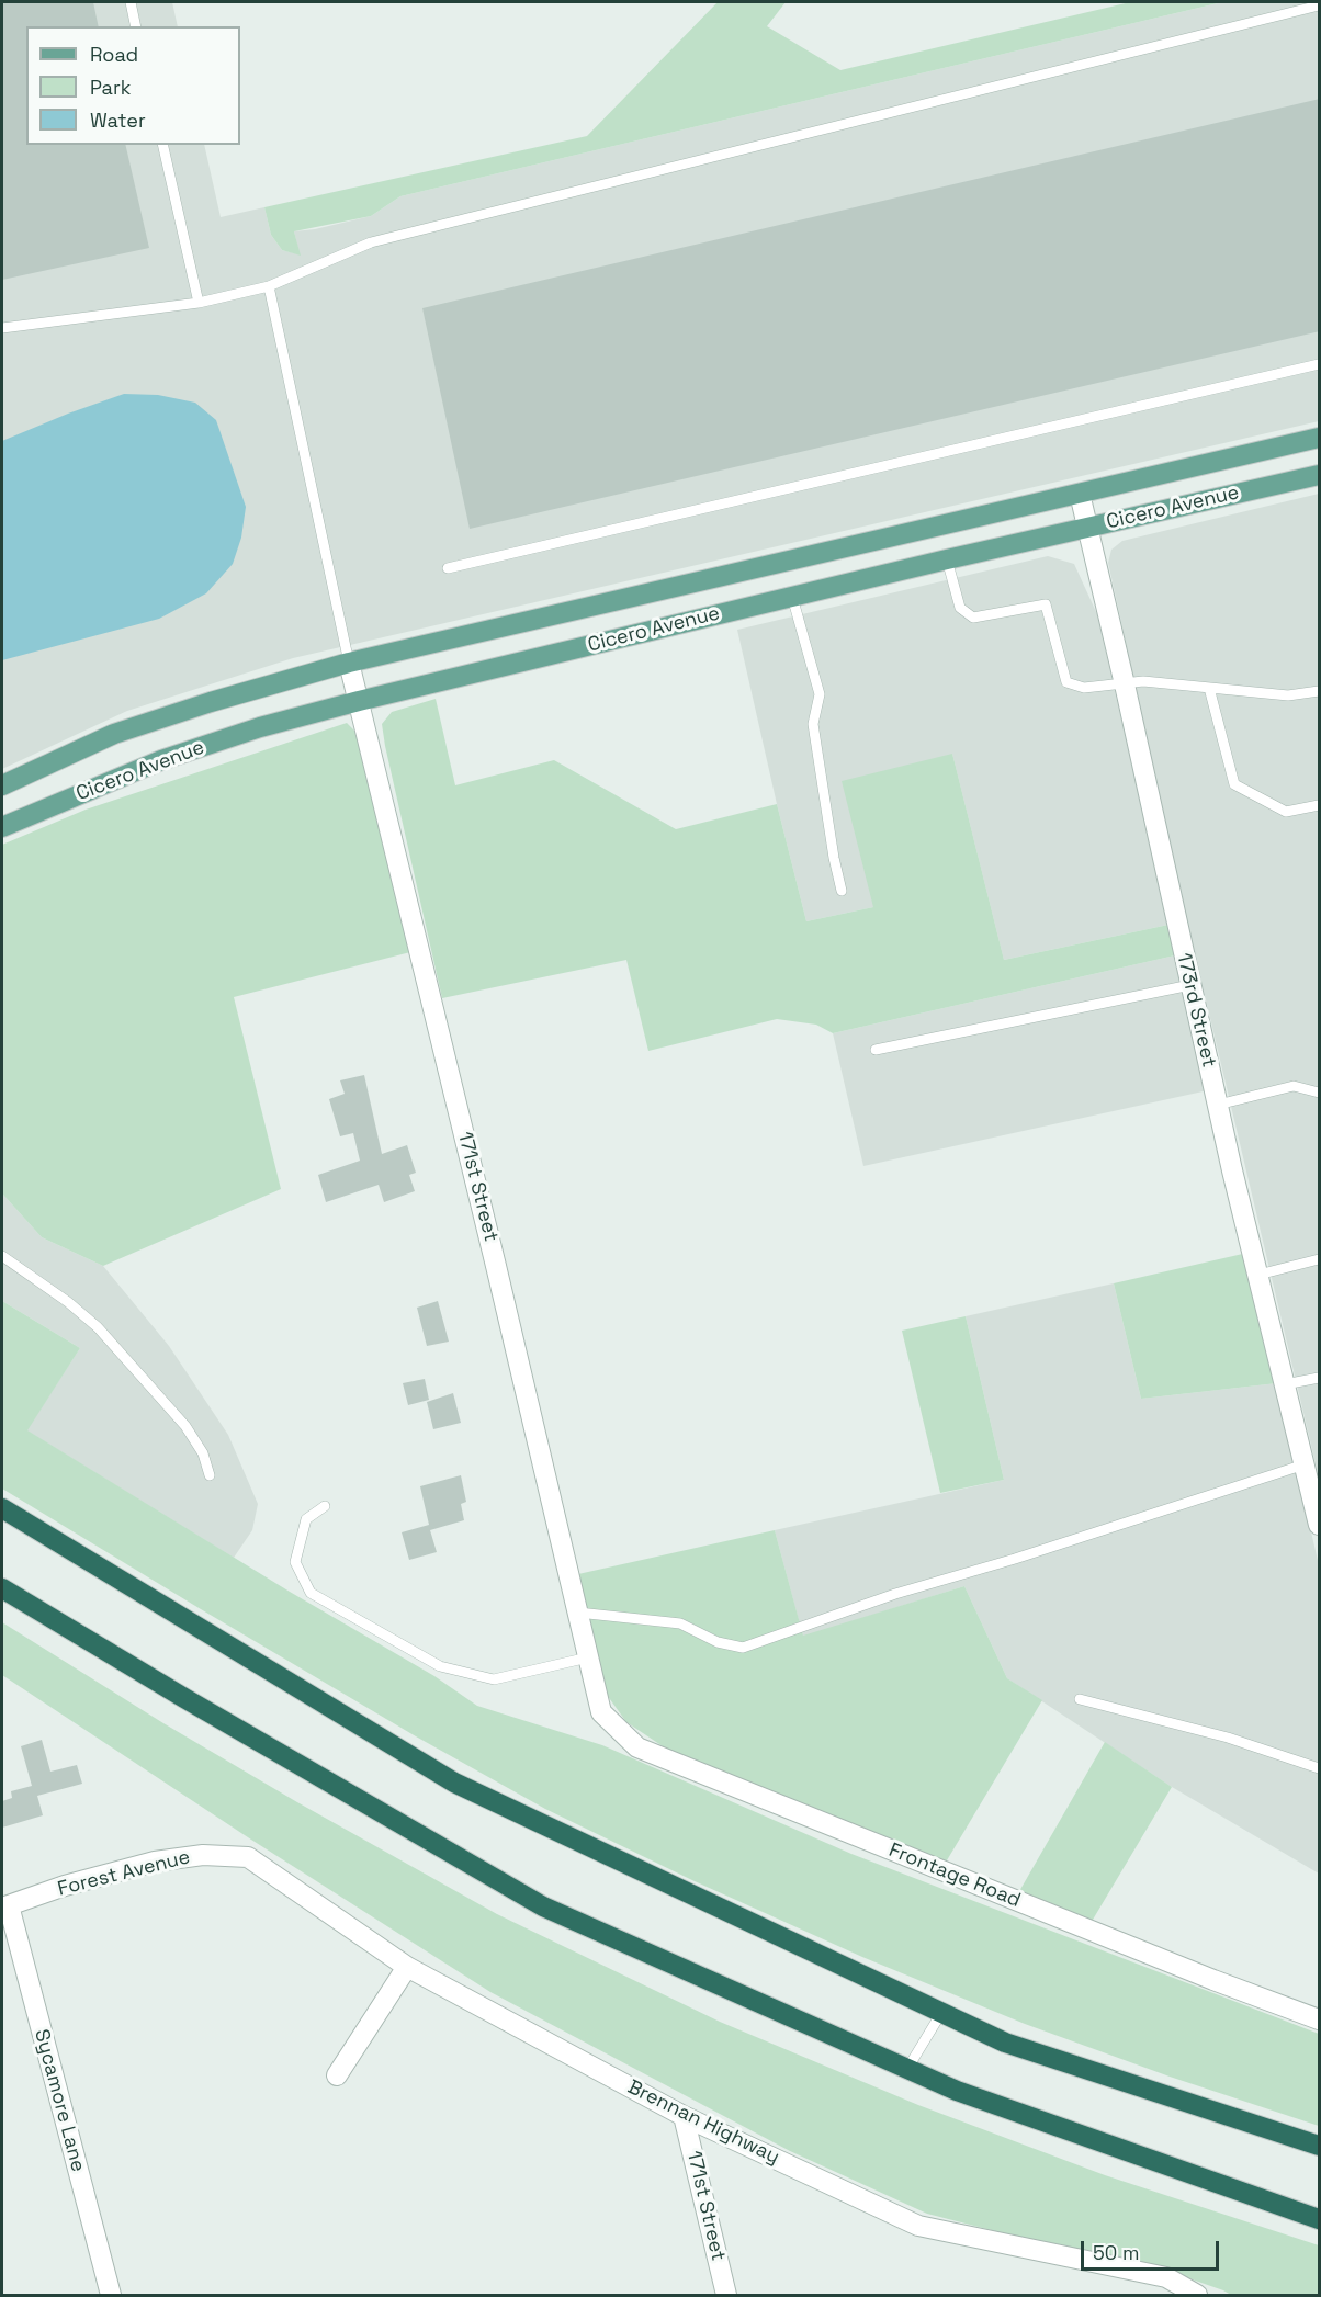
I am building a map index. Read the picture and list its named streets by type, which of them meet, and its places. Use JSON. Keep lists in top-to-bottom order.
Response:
{
  "streets": {
    "main road": ["Cicero Avenue"],
    "street": [
      "173rd Street",
      "171st Street",
      "Forest Avenue",
      "Frontage Road",
      "Sycamore Lane",
      "Brennan Highway"
    ]
  },
  "crossings": [
    ["Cicero Avenue", "173rd Street"],
    ["Cicero Avenue", "171st Street"],
    ["171st Street", "Frontage Road"],
    ["171st Street", "Brennan Highway"],
    ["Forest Avenue", "Sycamore Lane"],
    ["Forest Avenue", "Brennan Highway"]
  ],
  "legend": ["Road", "Park", "Water"],
  "scale_bar": "50 m"
}
